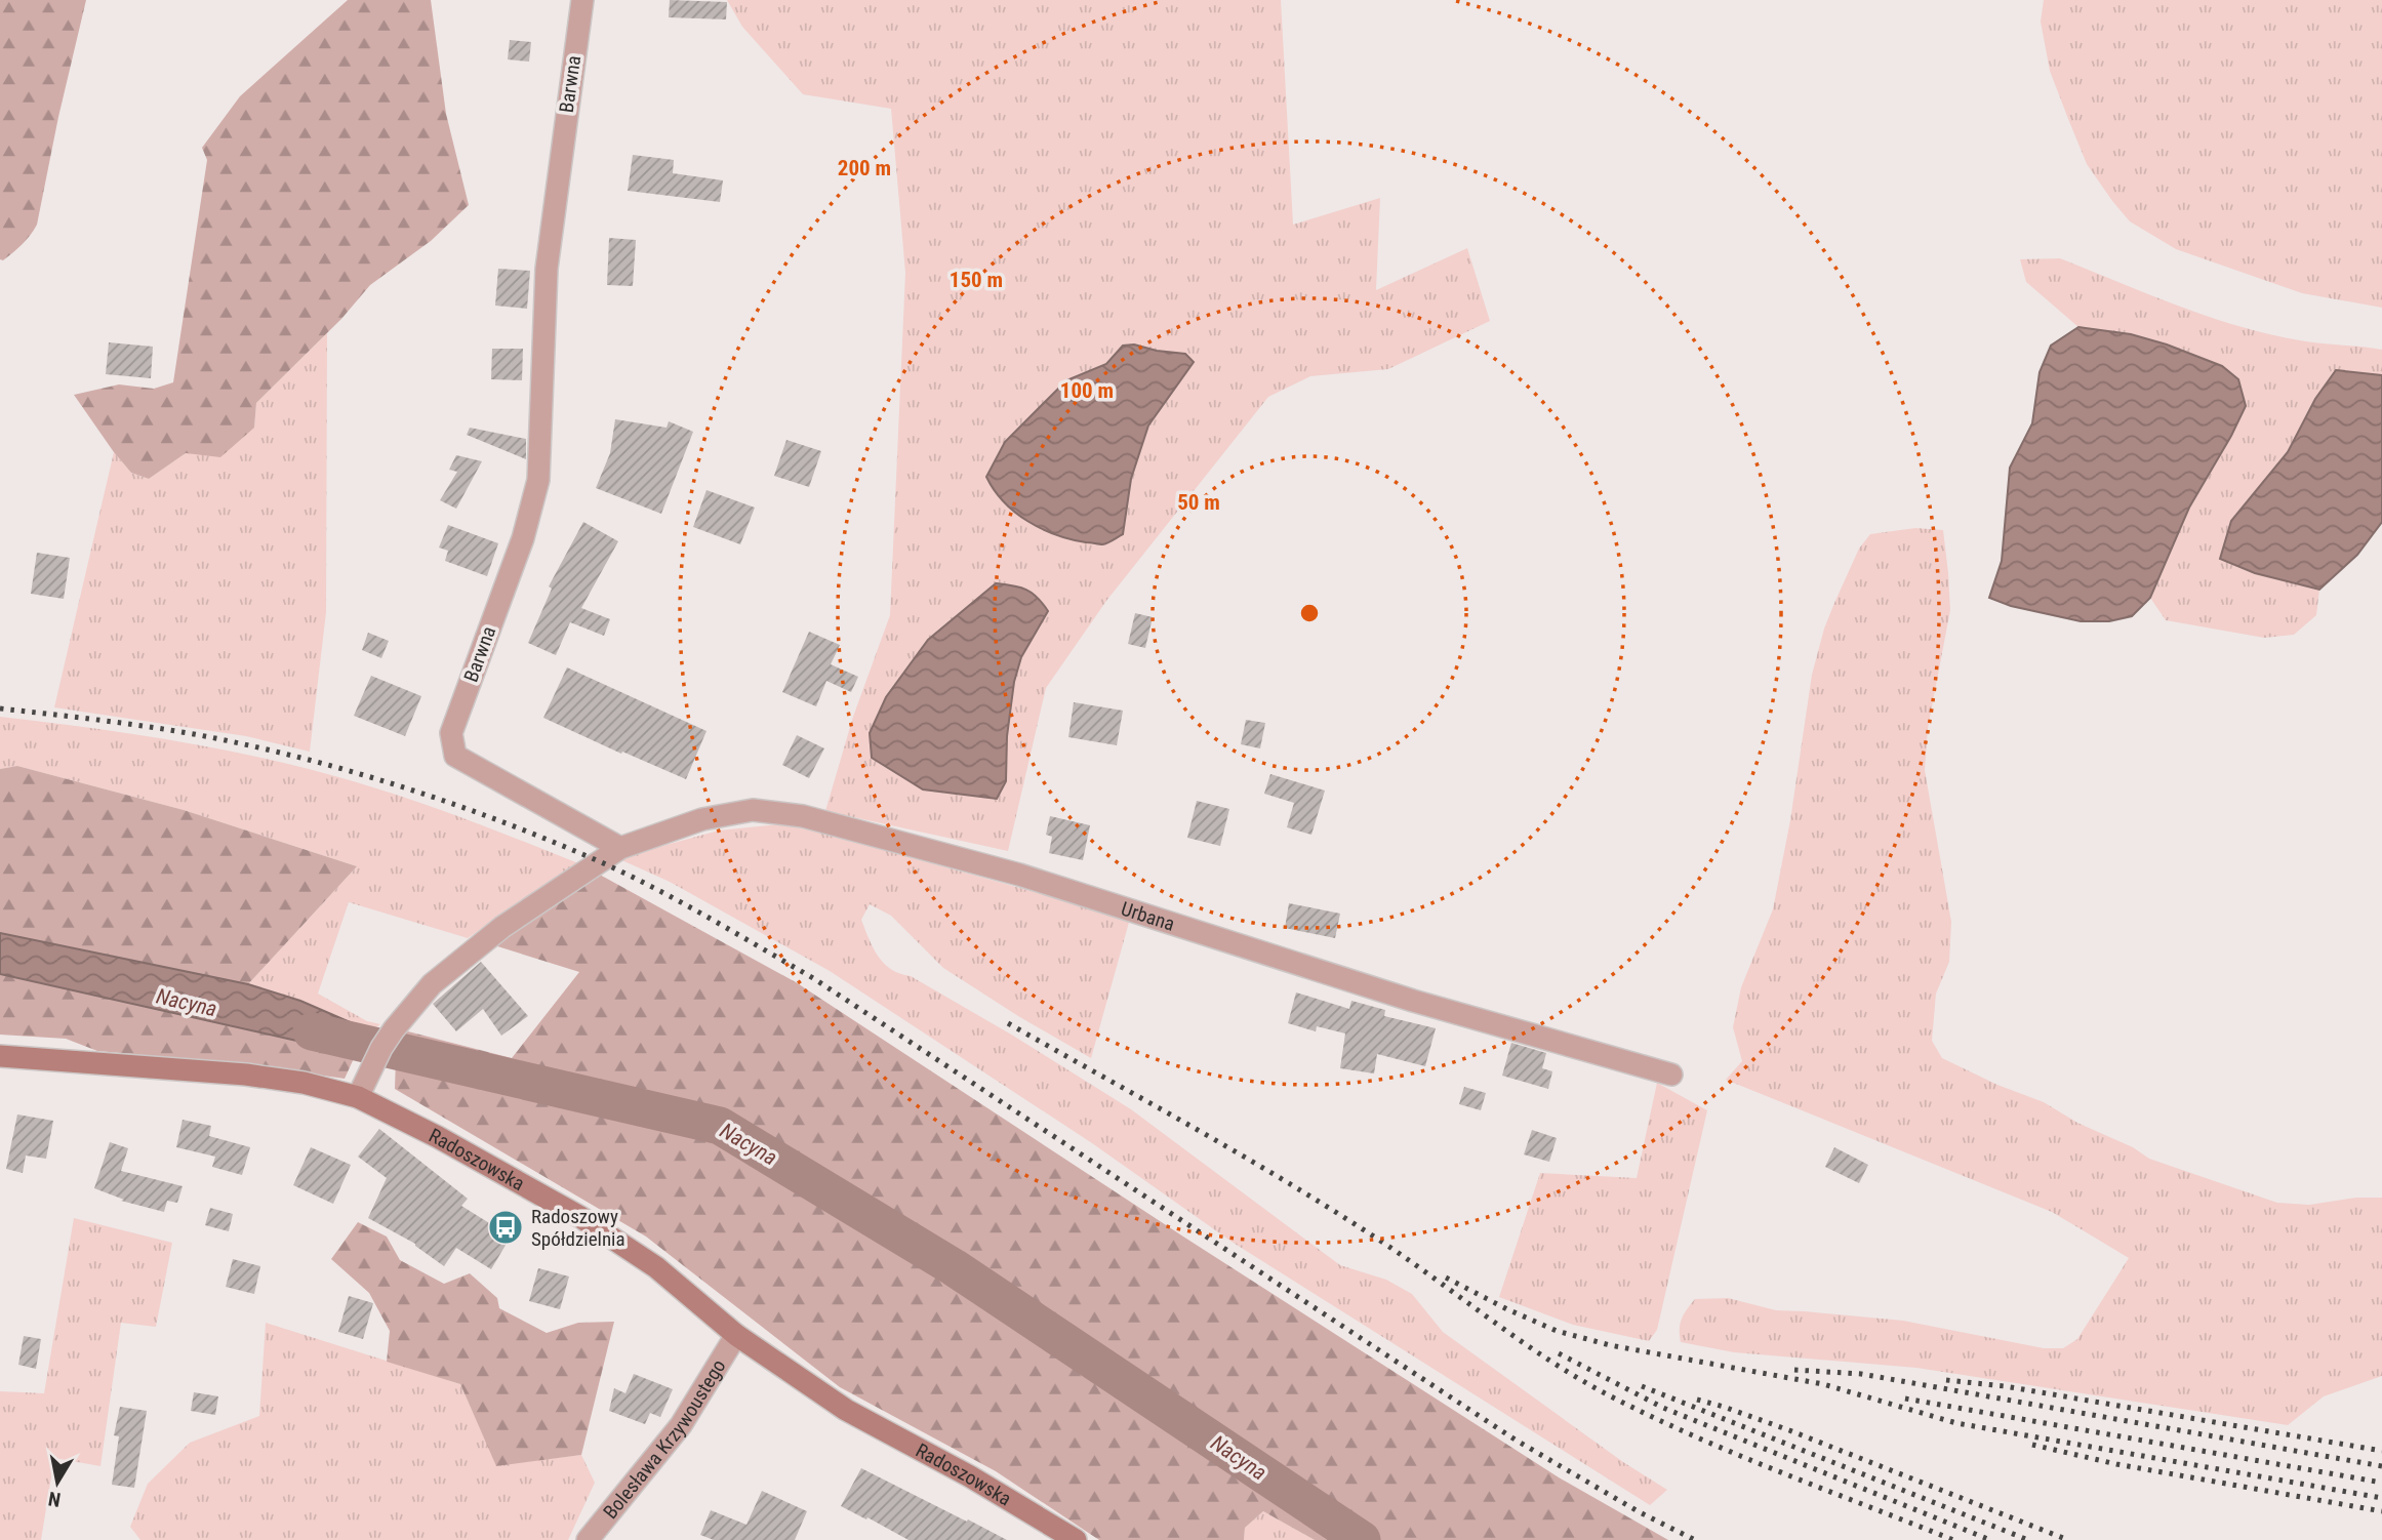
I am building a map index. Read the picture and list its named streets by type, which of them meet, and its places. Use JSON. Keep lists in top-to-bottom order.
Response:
{
  "streets": {
    "street": [
      "Barwna",
      "Urbana",
      "Radoszowska",
      "Bolesława Krzywoustego"
    ]
  },
  "crossings": [
    ["Barwna", "Urbana"],
    ["Radoszowska", "Bolesława Krzywoustego"]
  ],
  "water": ["Nacyna"],
  "places": {
    "bus stop": ["Radoszowy Spółdzielnia"]
  },
  "north": "bottom",
  "rings": [
    "200 m",
    "150 m",
    "100 m",
    "50 m"
  ]
}
